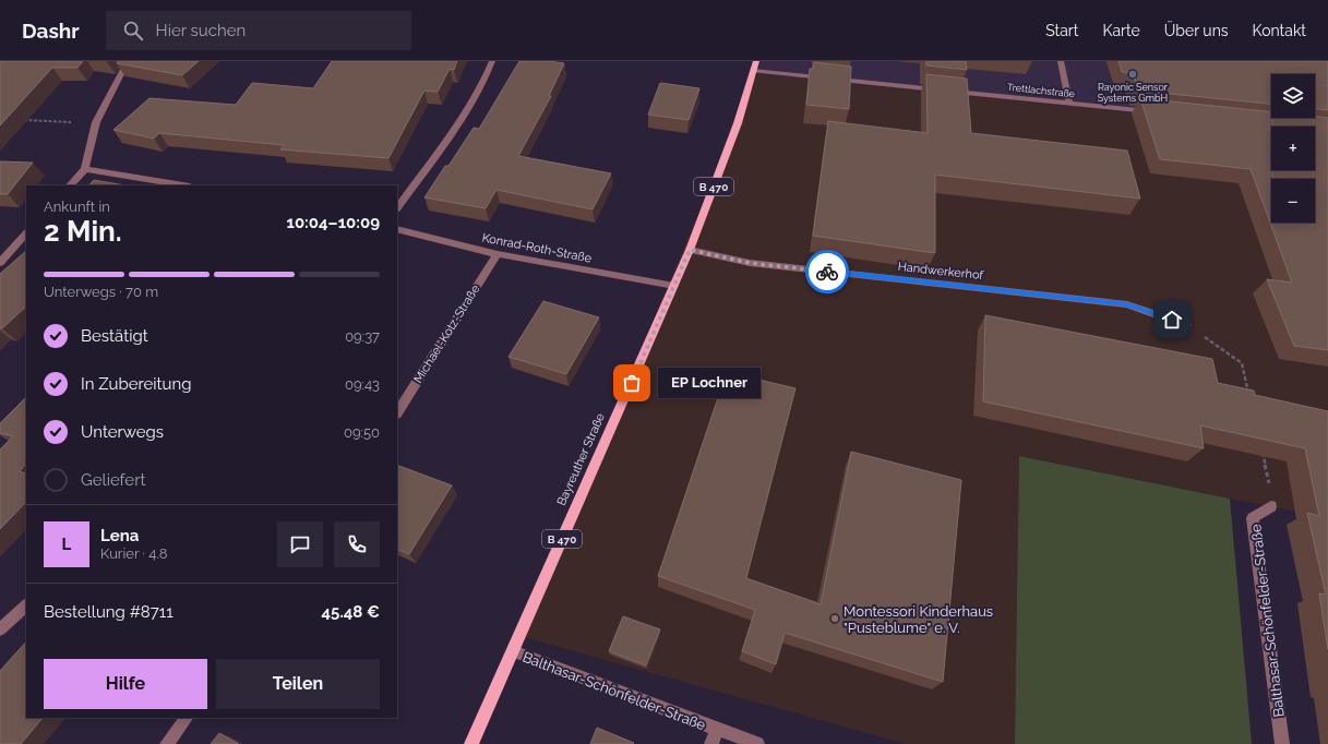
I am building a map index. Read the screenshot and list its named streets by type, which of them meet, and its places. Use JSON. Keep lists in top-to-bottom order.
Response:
{
  "streets": {
    "main road": ["B 470", "Bayreuther Straße"],
    "street": [
      "Trettlachstraße",
      "Konrad-Roth-Straße",
      "Handwerkerhof",
      "Michael-Kotz-Straße",
      "Balthasar-Schönfelder-Straße"
    ]
  },
  "crossings": [
    ["Trettlachstraße", "Bayreuther Straße"],
    ["Konrad-Roth-Straße", "Michael-Kotz-Straße"],
    ["Konrad-Roth-Straße", "Bayreuther Straße"],
    ["Handwerkerhof", "Bayreuther Straße"],
    ["Bayreuther Straße", "Balthasar-Schönfelder-Straße"]
  ],
  "places": ["Rayonic Sensor Systems GmbH", "EP Lochner", "Montessori Kinderhaus \"Pusteblume\" e. V."],
  "page": {
    "header": "Dashr",
    "search": "Hier suchen",
    "nav": [
      "Start",
      "Karte",
      "Über uns",
      "Kontakt"
    ],
    "map_buttons": ["+", "−"],
    "heading": ["2 Min.", "Ankunft in", "10:04–10:09"],
    "panel": [
      "Lena",
      "Kurier · 4.8",
      "Bestellung #8711",
      "45.48 €"
    ],
    "bar": "Unterwegs · 70 m",
    "list": [
      ["Bestätigt", "09:37"],
      ["In Zubereitung", "09:43"],
      ["Unterwegs", "09:50"],
      "Geliefert"
    ],
    "bubble": "EP Lochner",
    "round": "L",
    "buttons": ["Hilfe", "Teilen"]
  }
}
